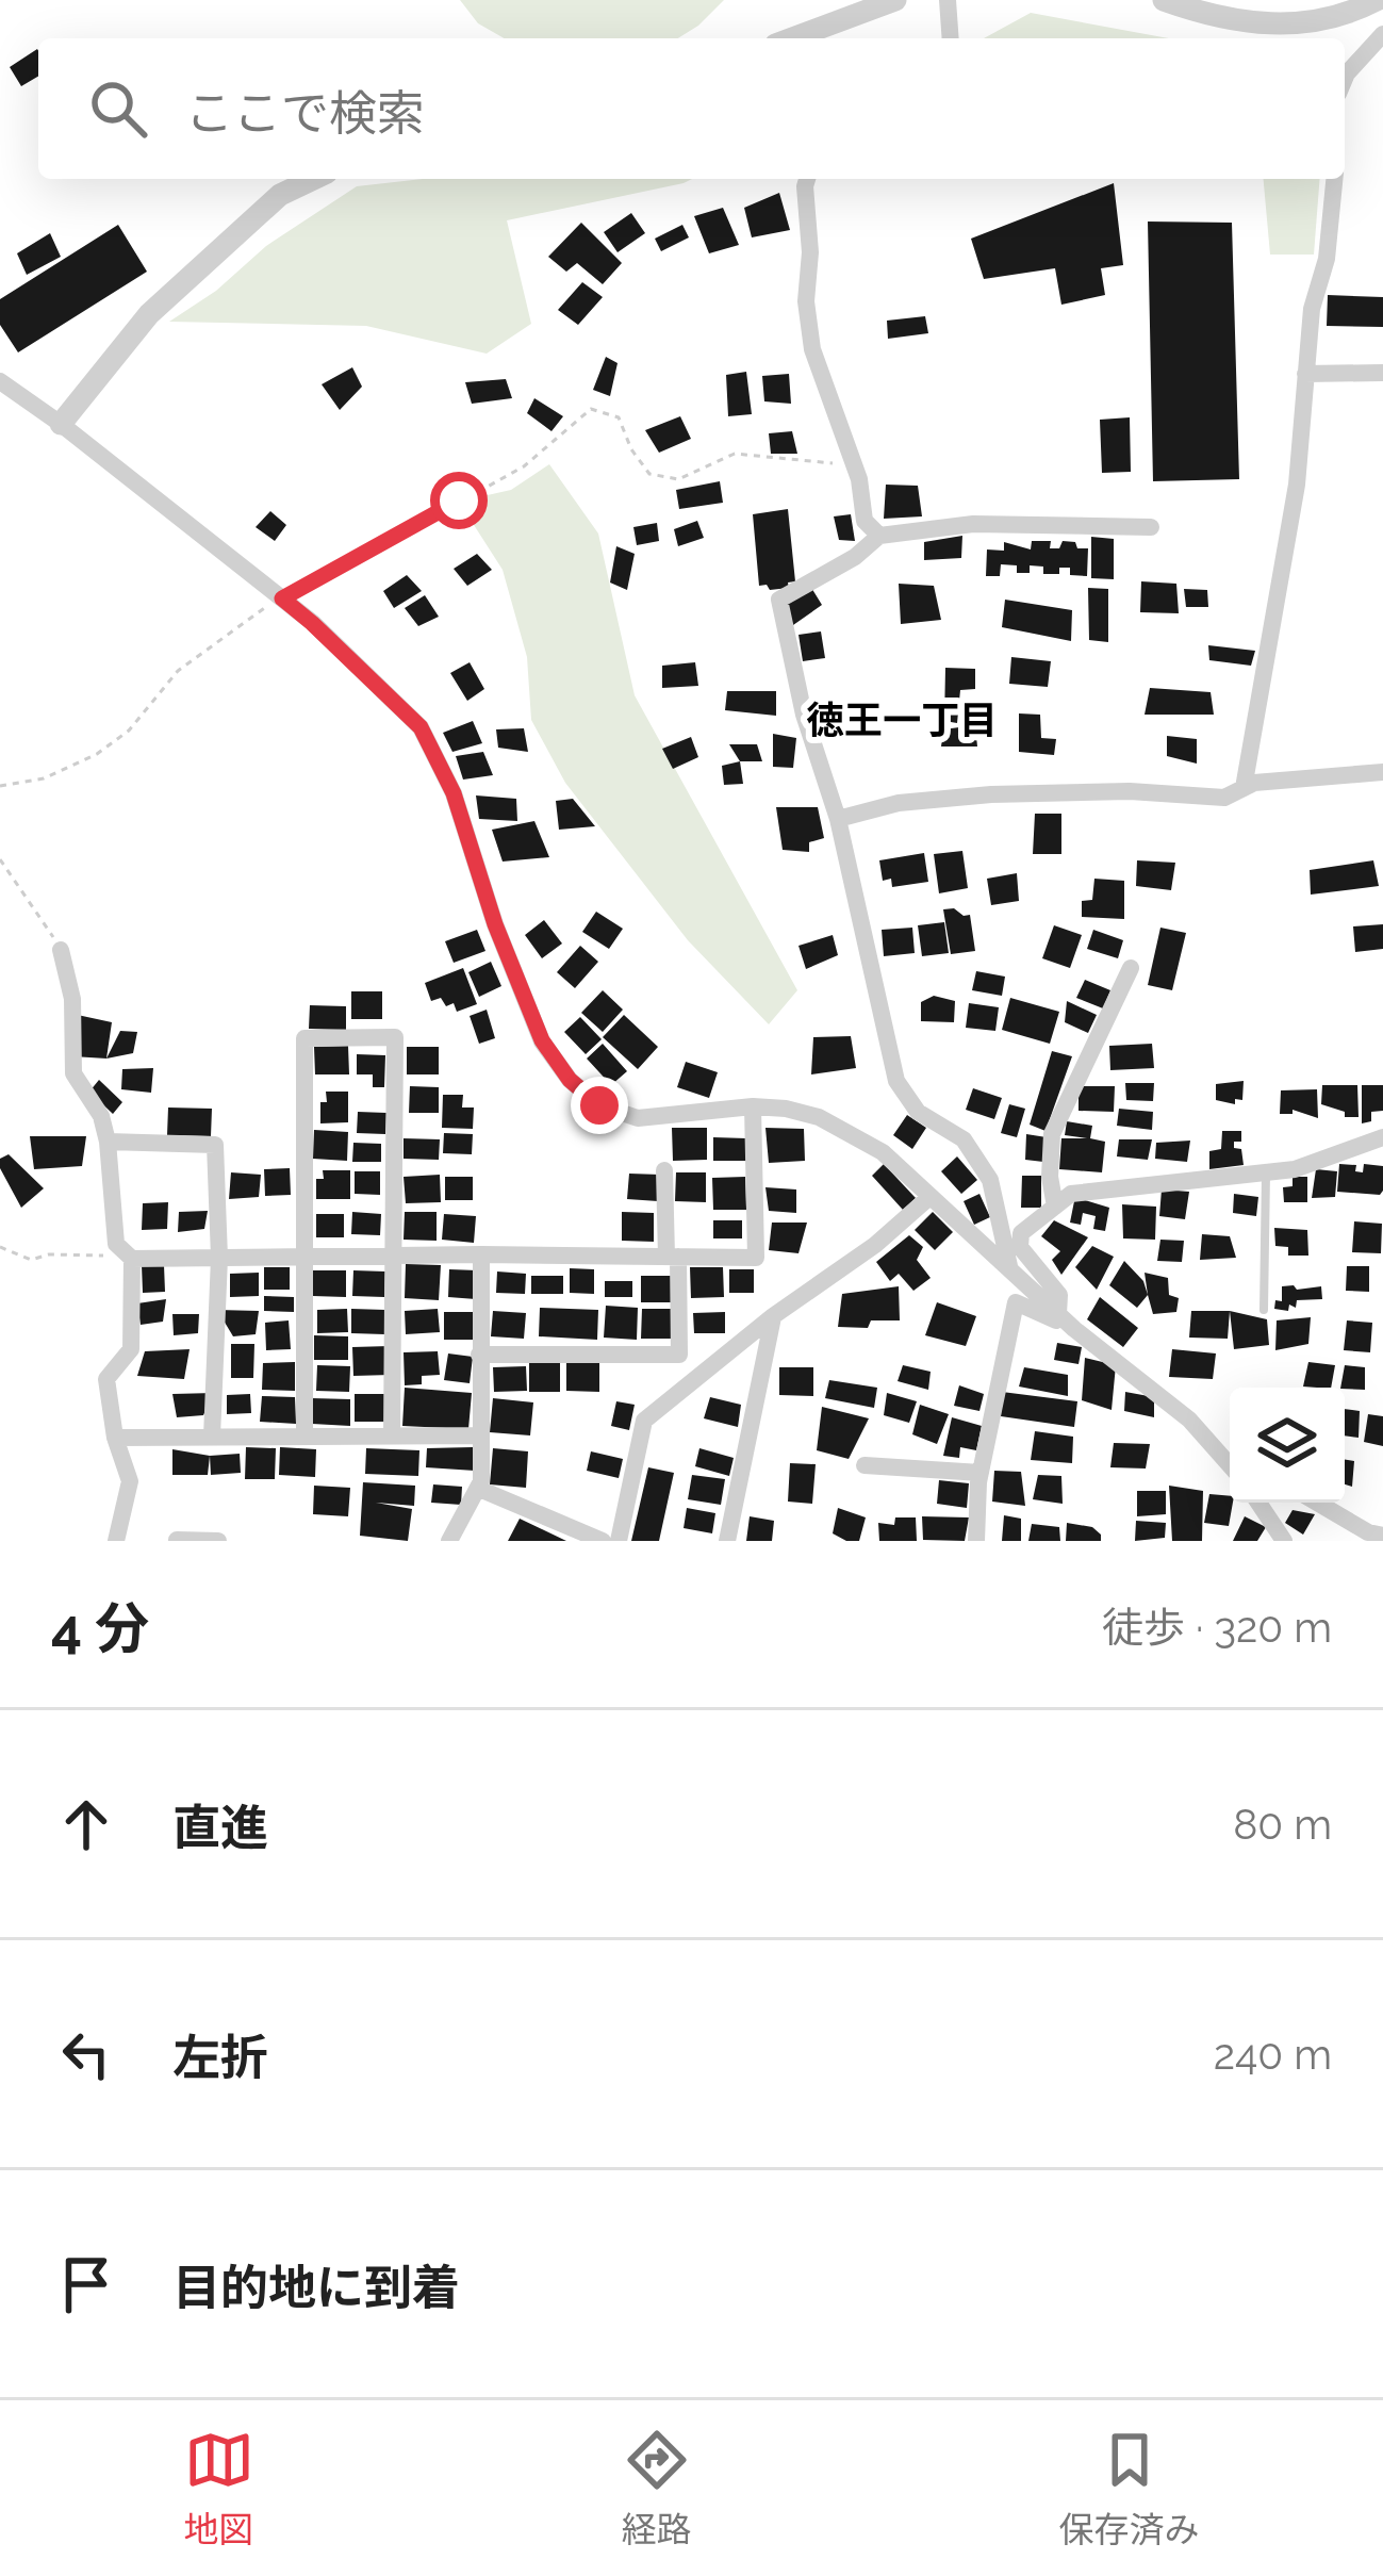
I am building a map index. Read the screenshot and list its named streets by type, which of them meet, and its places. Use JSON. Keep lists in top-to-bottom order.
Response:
{
  "districts": ["徳王一丁目"],
  "page": {
    "search": "ここで検索",
    "heading": ["4 分", "徒歩 · 320 m"],
    "list": [
      ["直進", "80 m"],
      ["左折", "240 m"],
      "目的地に到着"
    ],
    "nav": ["地図", "経路", "保存済み"]
  }
}
